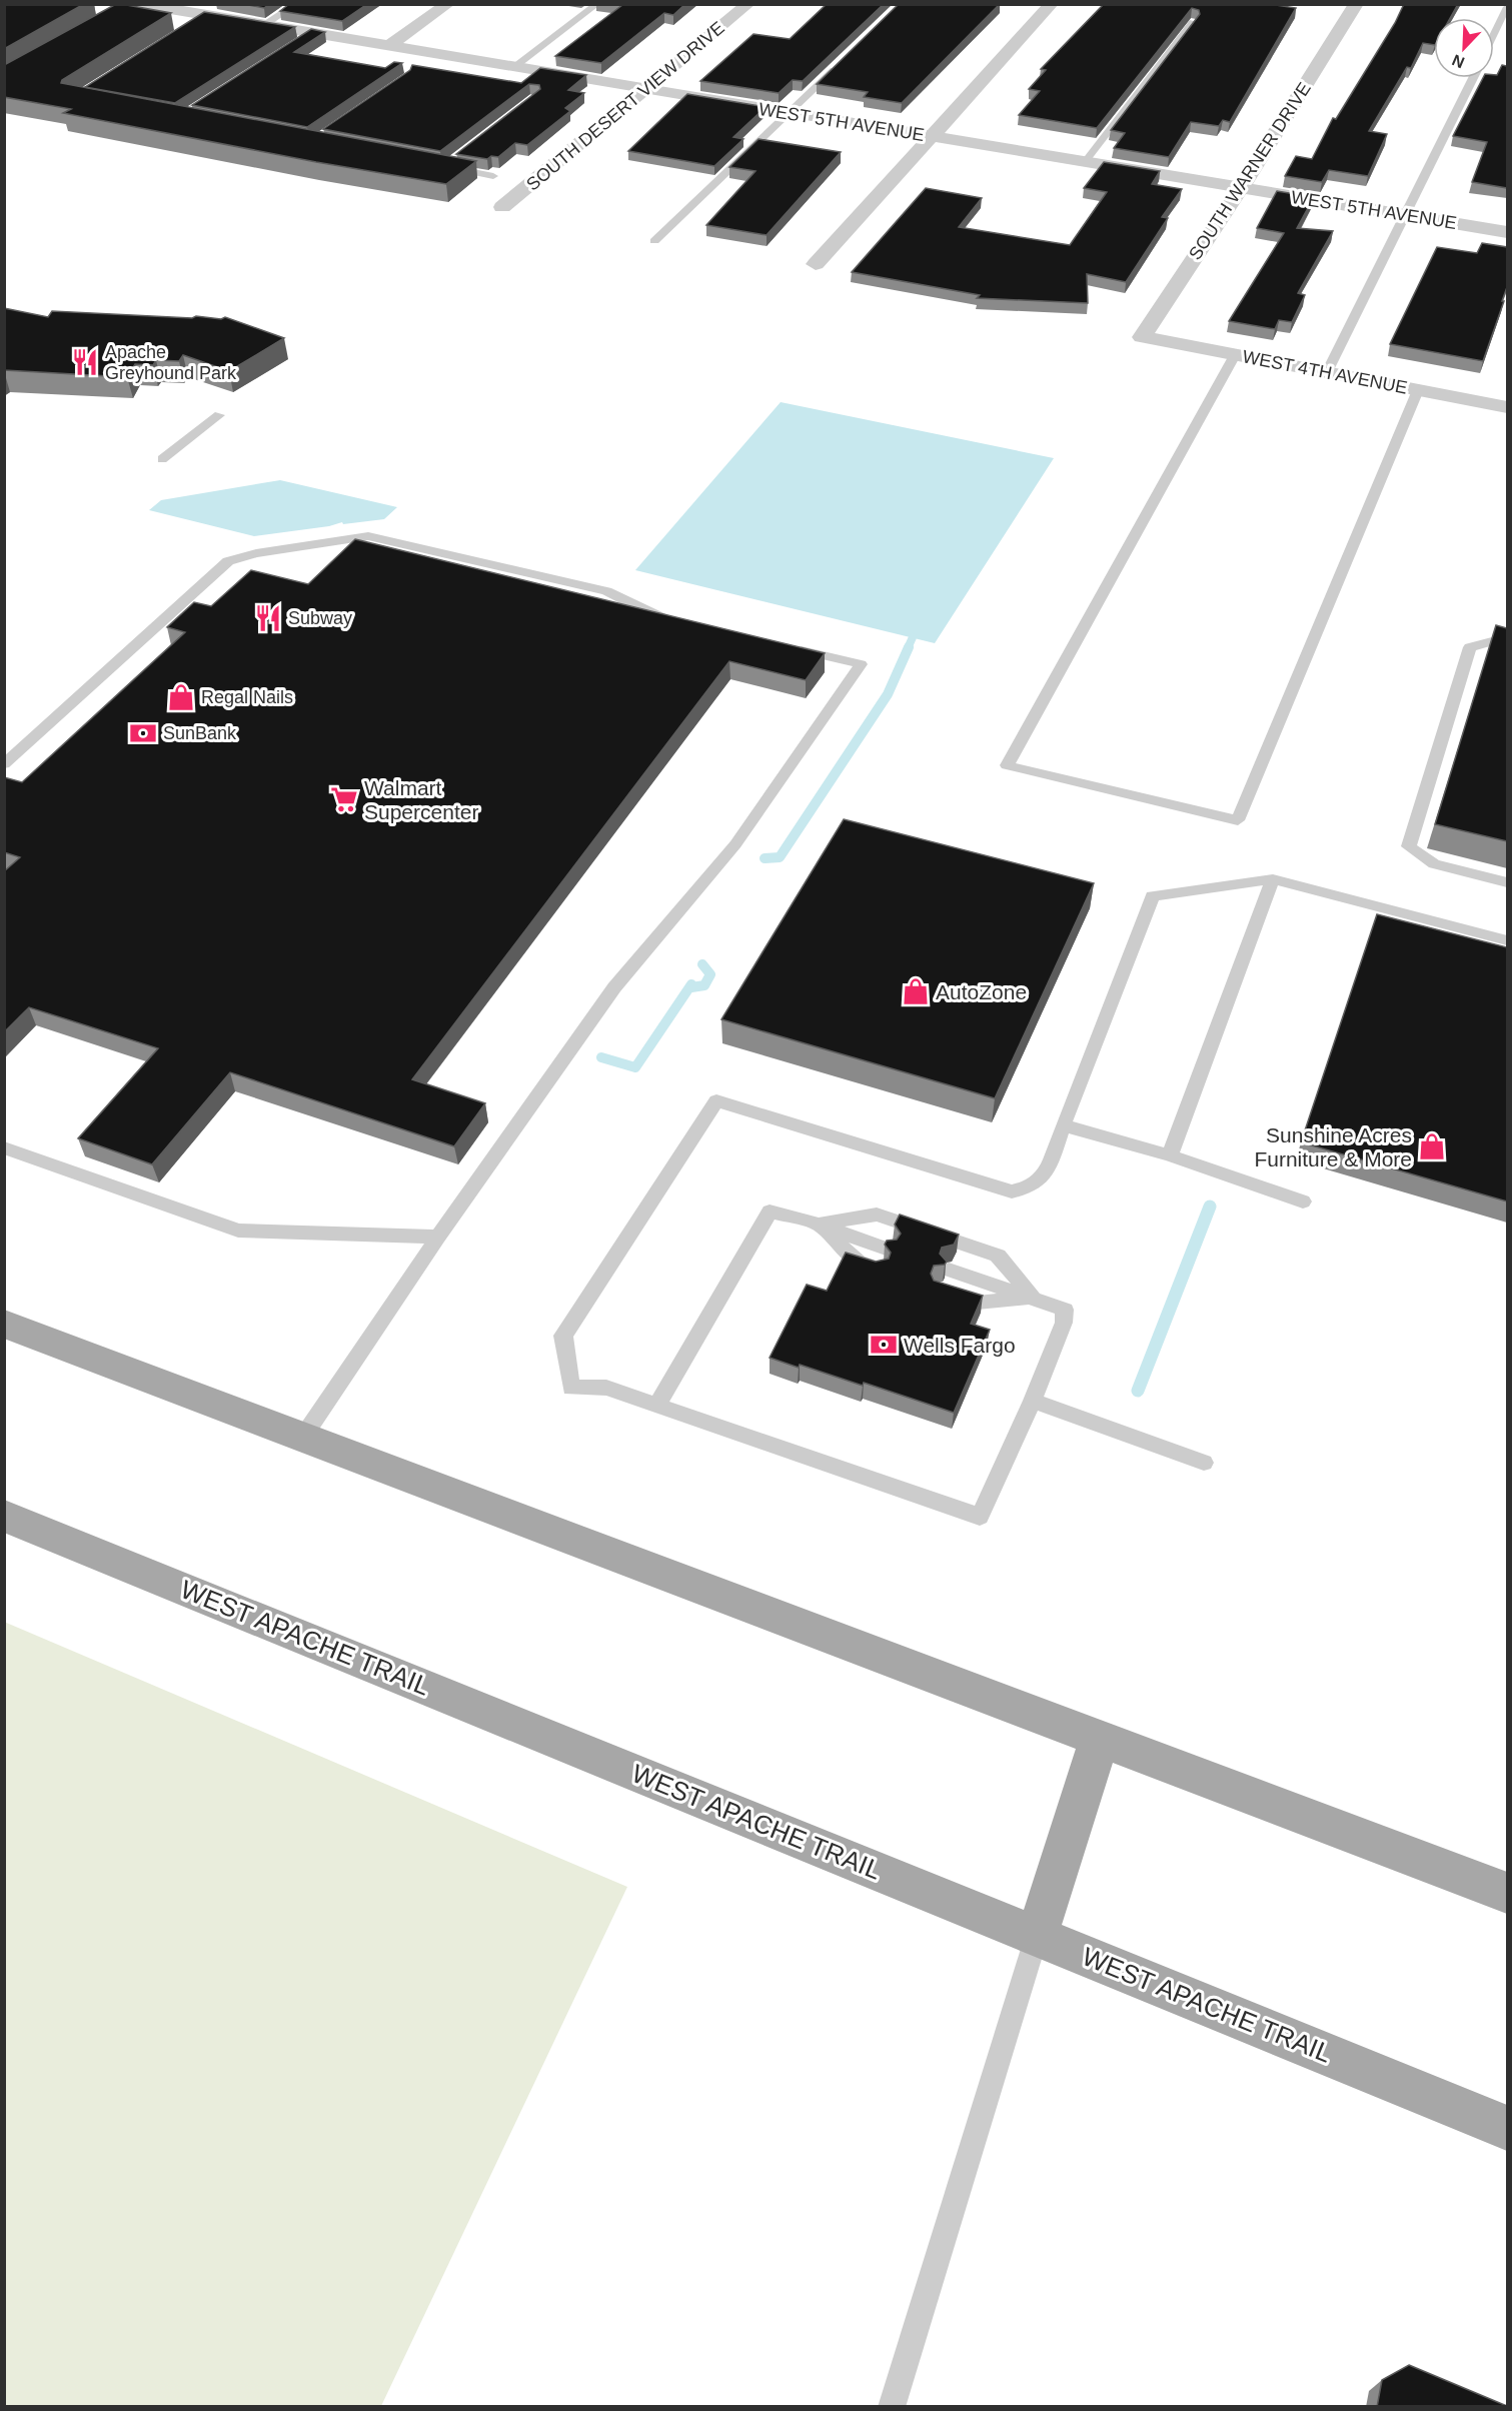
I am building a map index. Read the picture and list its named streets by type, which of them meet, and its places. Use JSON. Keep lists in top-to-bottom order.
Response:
{
  "streets": {
    "main road": ["WEST APACHE TRAIL"],
    "street": [
      "SOUTH DESERT VIEW DRIVE",
      "WEST 5TH AVENUE",
      "SOUTH WARNER DRIVE",
      "WEST 4TH AVENUE"
    ]
  },
  "crossings": [
    ["SOUTH DESERT VIEW DRIVE", "WEST 5TH AVENUE"],
    ["WEST 5TH AVENUE", "SOUTH WARNER DRIVE"],
    ["SOUTH WARNER DRIVE", "WEST 4TH AVENUE"]
  ],
  "places": {
    "restaurant": ["Apache Greyhound Park", "Subway"],
    "shop": ["Regal Nails", "AutoZone", "Sunshine Acres Furniture & More"],
    "bank": ["SunBank", "Wells Fargo"],
    "supermarket": ["Walmart Supercenter"]
  },
  "north": "bottom left"
}
